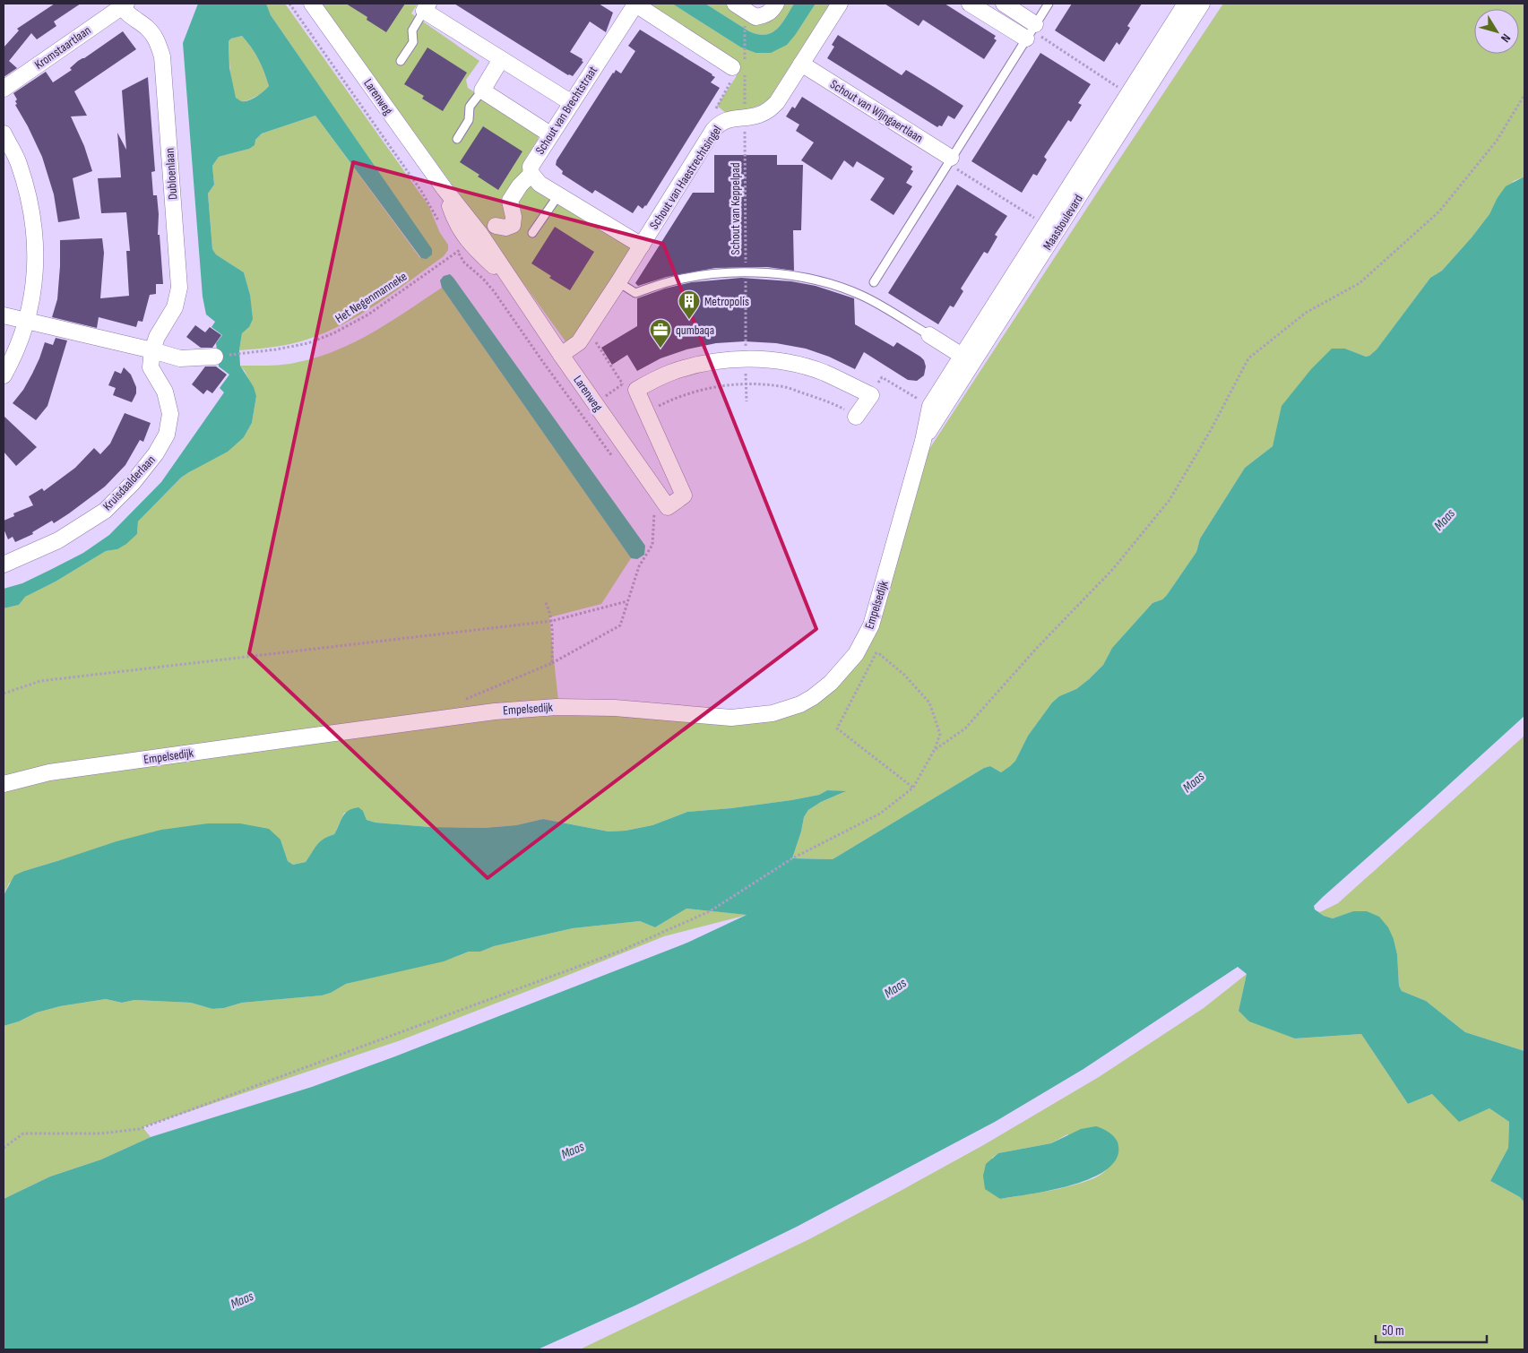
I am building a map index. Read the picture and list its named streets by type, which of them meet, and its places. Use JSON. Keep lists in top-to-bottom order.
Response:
{
  "streets": {
    "street": [
      "Kromstaartlaan",
      "Larenweg",
      "Schout van Brechtstraat",
      "Schout van Wijngaertlaan",
      "Dubloenlaan",
      "Schout van Haestrechtsingel",
      "Maasboulevard",
      "Kruisdaalderlaan",
      "Empelsedijk"
    ],
    "path": ["Schout van Keppelpad", "Het Negenmanneke"]
  },
  "crossings": [
    ["Kromstaartlaan", "Dubloenlaan"],
    ["Larenweg", "Schout van Haestrechtsingel"],
    ["Larenweg", "Het Negenmanneke"],
    ["Schout van Wijngaertlaan", "Schout van Haestrechtsingel"],
    ["Dubloenlaan", "Kruisdaalderlaan"],
    ["Schout van Haestrechtsingel", "Schout van Keppelpad"],
    ["Maasboulevard", "Empelsedijk"]
  ],
  "water": ["Maas"],
  "places": {
    "building": ["Metropolis"],
    "office": ["qumbaqa"]
  },
  "scale_bar": "50 m",
  "north": "bottom right"
}
